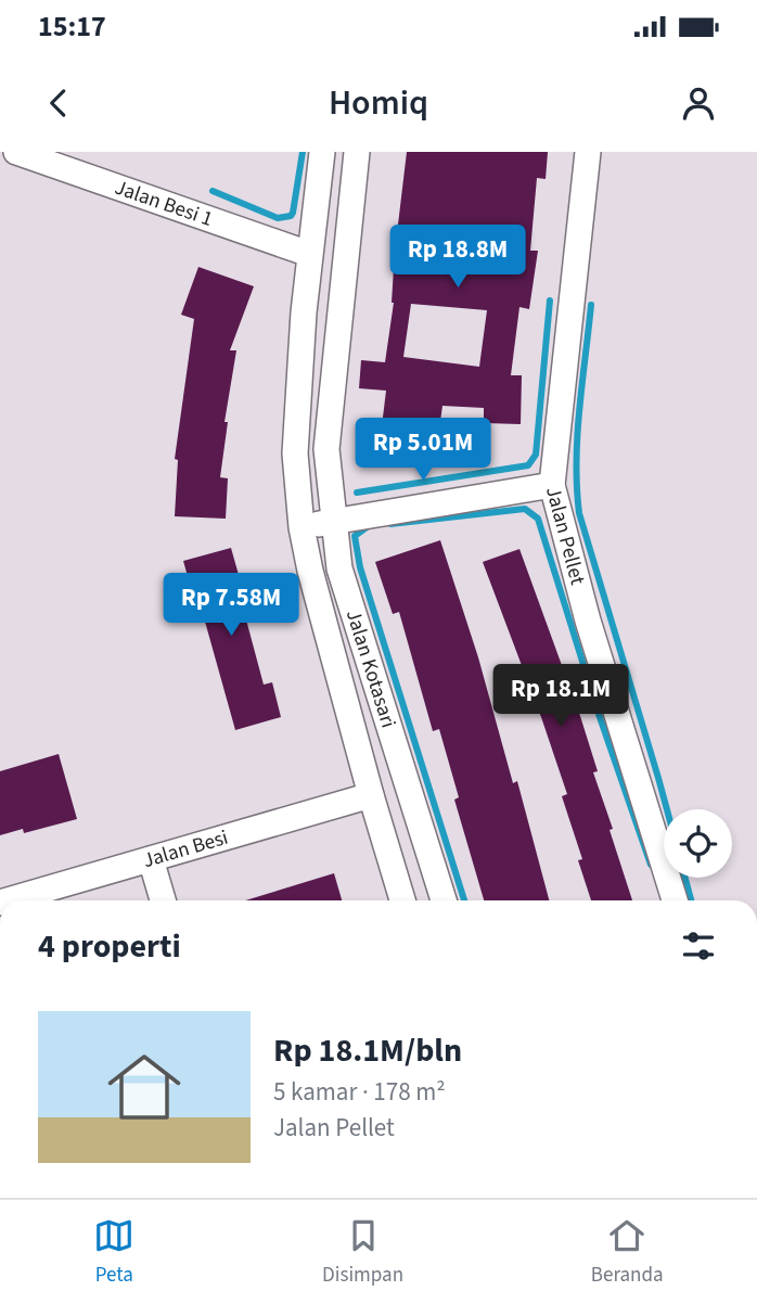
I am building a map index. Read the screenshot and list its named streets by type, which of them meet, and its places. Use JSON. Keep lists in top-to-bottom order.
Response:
{
  "streets": {
    "street": [
      "Jalan Besi 1",
      "Jalan Pellet",
      "Jalan Kotasari",
      "Jalan Besi"
    ]
  },
  "crossings": [
    ["Jalan Besi 1", "Jalan Kotasari"],
    ["Jalan Kotasari", "Jalan Besi"]
  ],
  "page": {
    "status": "15:17",
    "header": "Homiq",
    "price": [
      "Rp 18.8M",
      "Rp 5.01M",
      "Rp 7.58M",
      "Rp 18.1M"
    ],
    "heading": "4 properti",
    "list": [
      {
        "name": "Rp 18.1M/bln",
        "note": "5 kamar · 178 m² · Jalan Pellet"
      }
    ],
    "tabs": ["Peta", "Disimpan", "Beranda"]
  }
}
